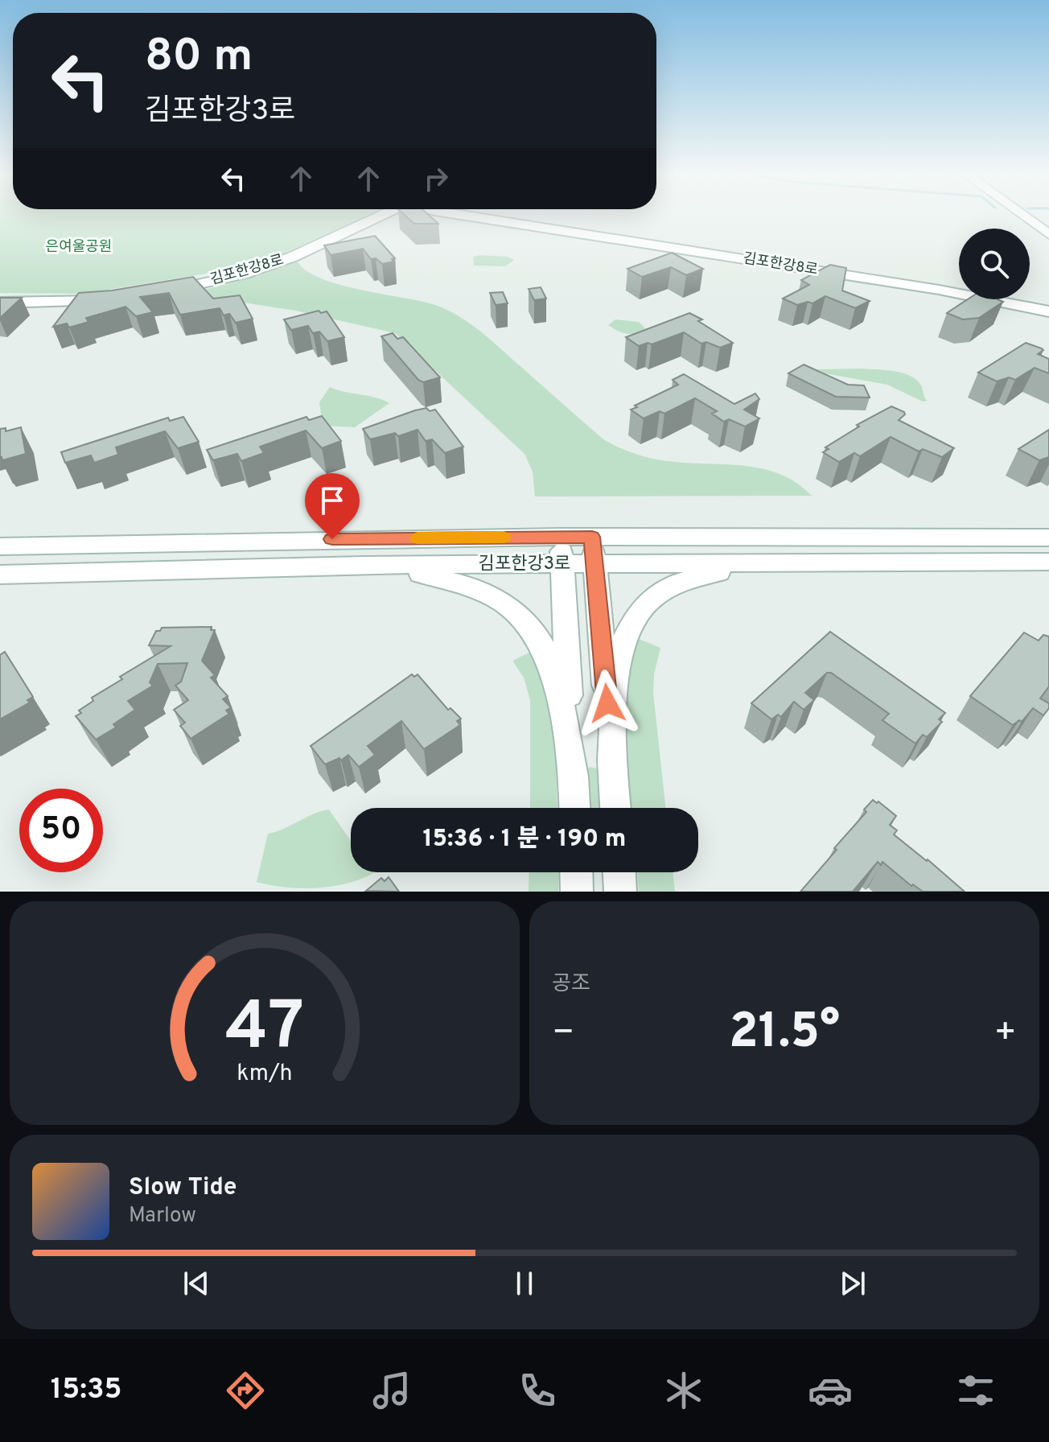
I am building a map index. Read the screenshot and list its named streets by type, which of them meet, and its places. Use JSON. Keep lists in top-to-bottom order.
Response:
{
  "streets": {
    "street": ["김포한강8로", "김포한강3로"]
  },
  "parks": ["은여울공원"],
  "page": {
    "turn": ["80 m", "김포한강3로"],
    "limit": "50",
    "trip": "15:36 · 1 분 · 190 m",
    "tile": "공조",
    "heat": ["−", "21.5°", "+"],
    "song": ["Slow Tide", "Marlow"],
    "tabs": "15:35",
    "gauge": ["47", "km/h"]
  }
}
